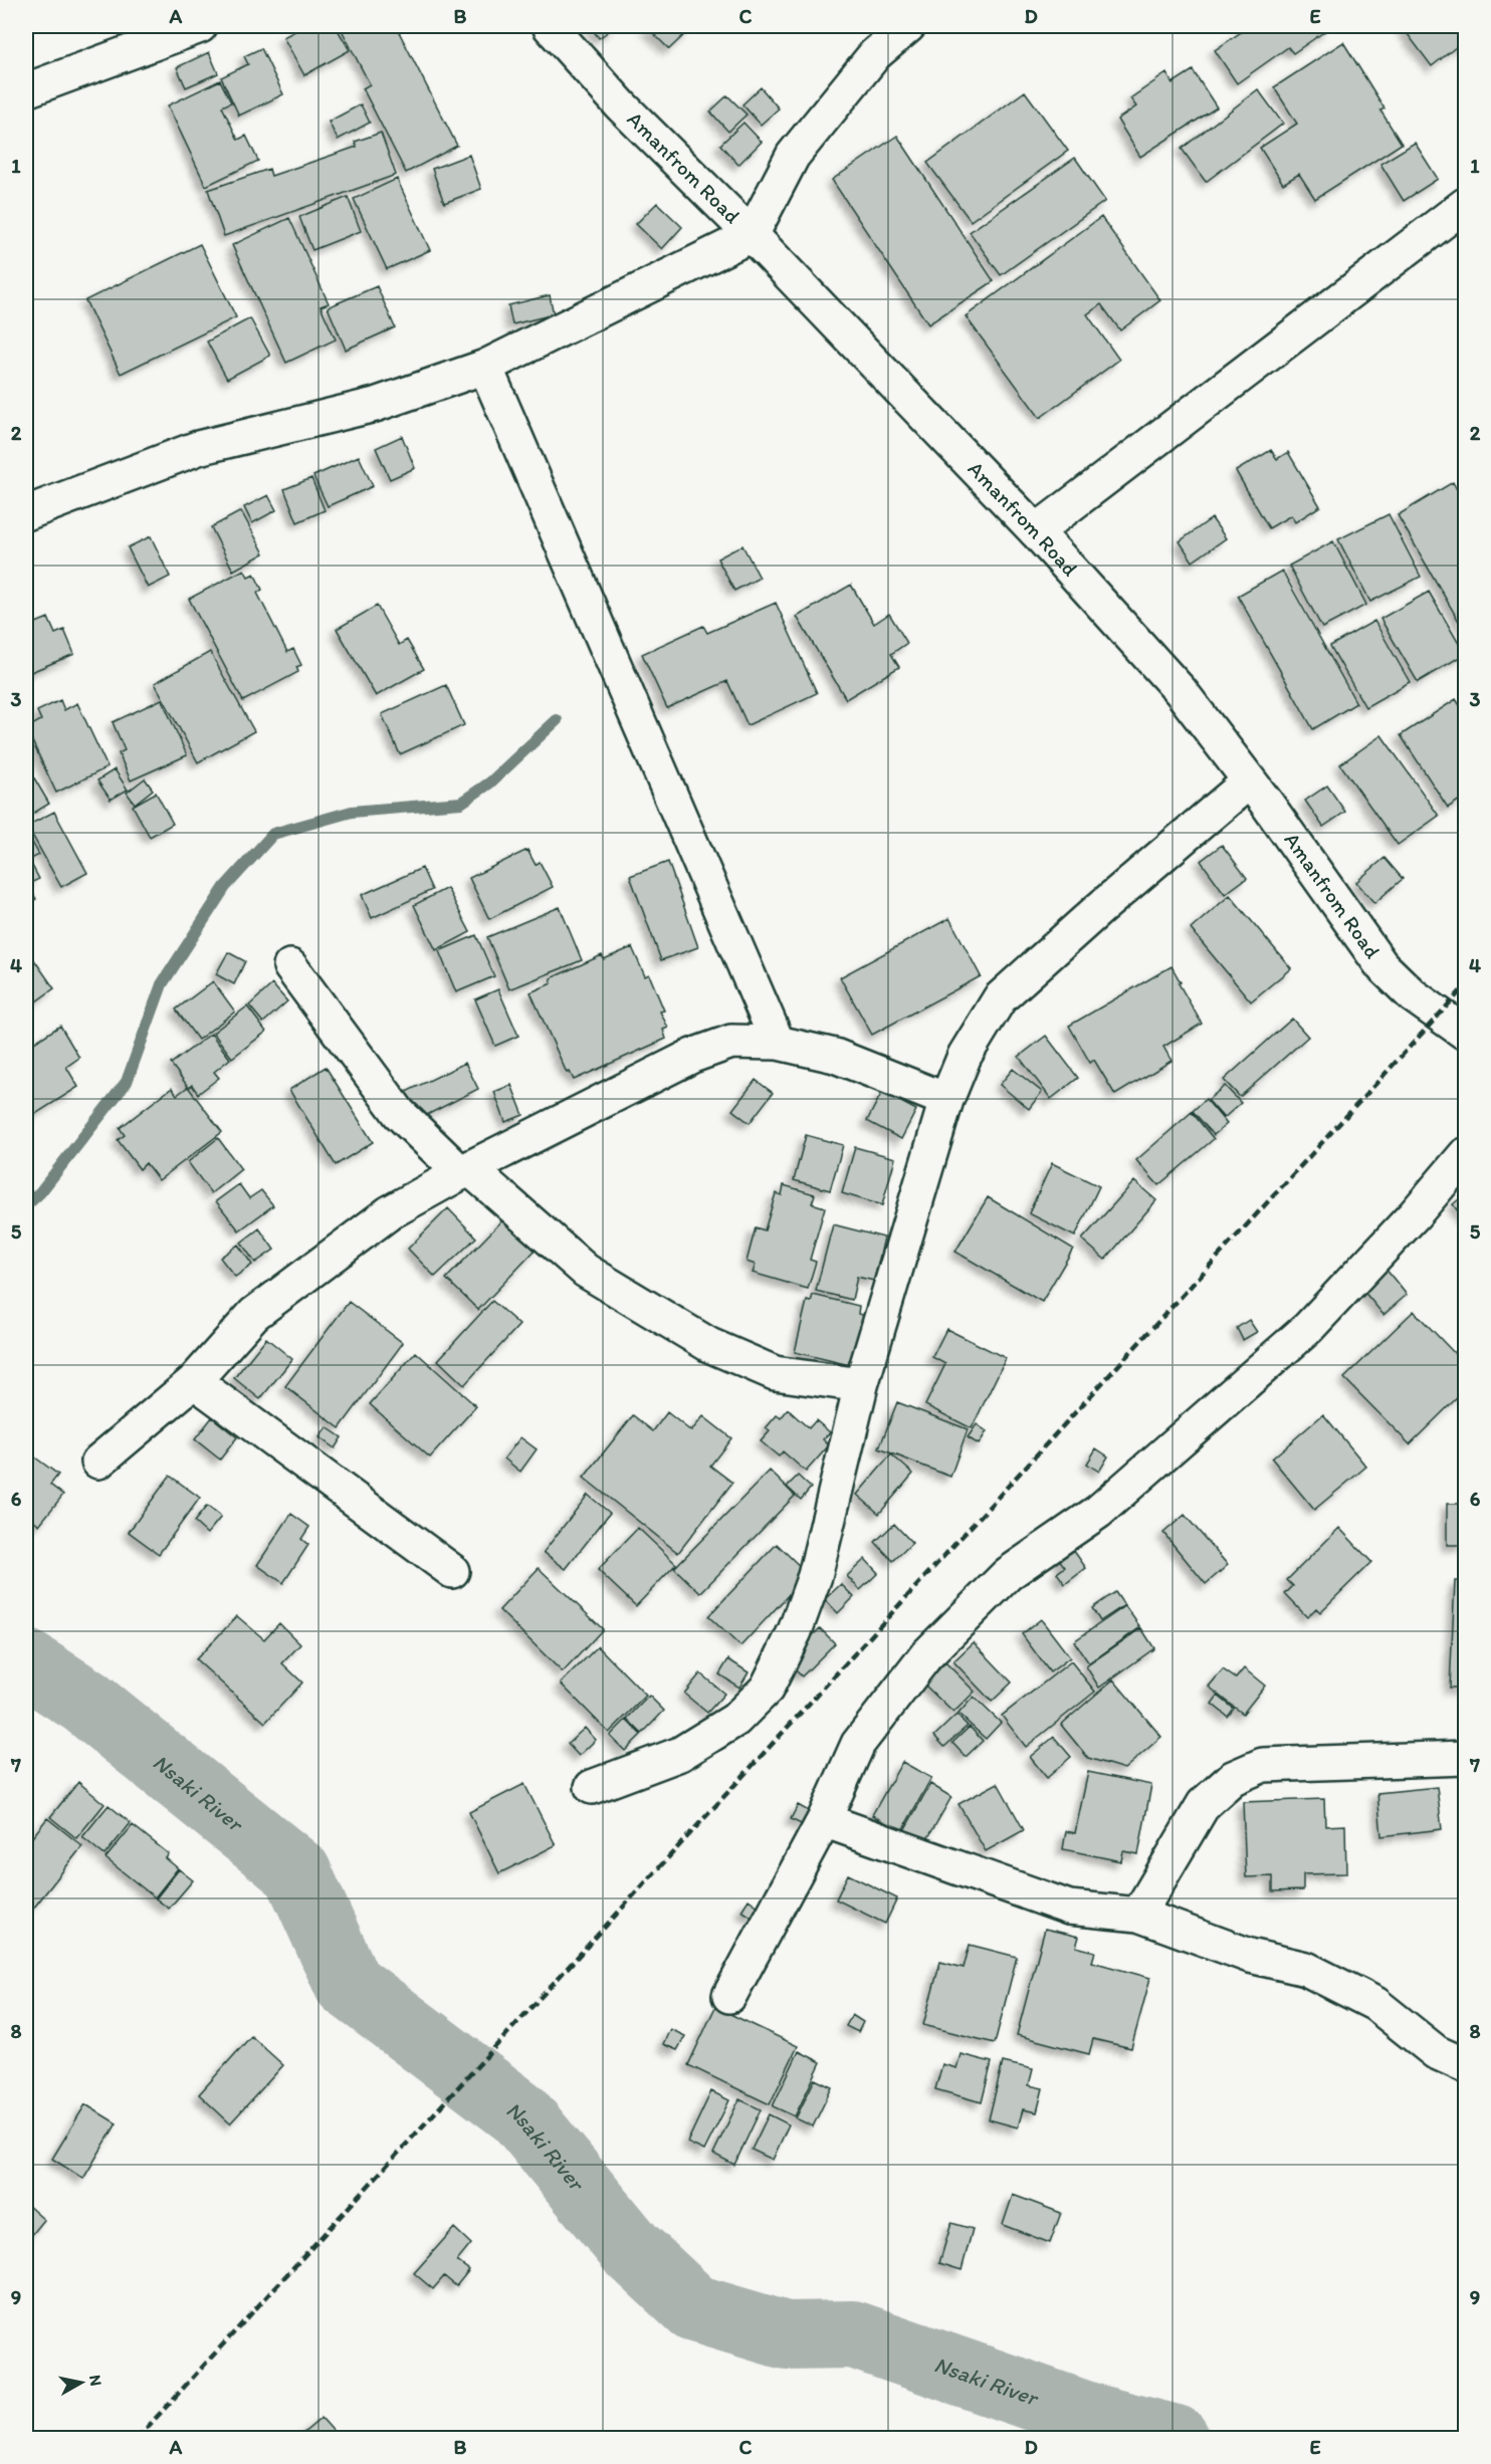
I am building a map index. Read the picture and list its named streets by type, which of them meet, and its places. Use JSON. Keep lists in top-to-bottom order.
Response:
{
  "streets": {
    "street": ["Amanfrom Road"]
  },
  "water": ["Nsaki River"],
  "north": "right",
  "grid": {
    "columns": [
      "A",
      "B",
      "C",
      "D",
      "E"
    ],
    "rows": [
      "1",
      "2",
      "3",
      "4",
      "5",
      "6",
      "7",
      "8",
      "9"
    ]
  }
}
